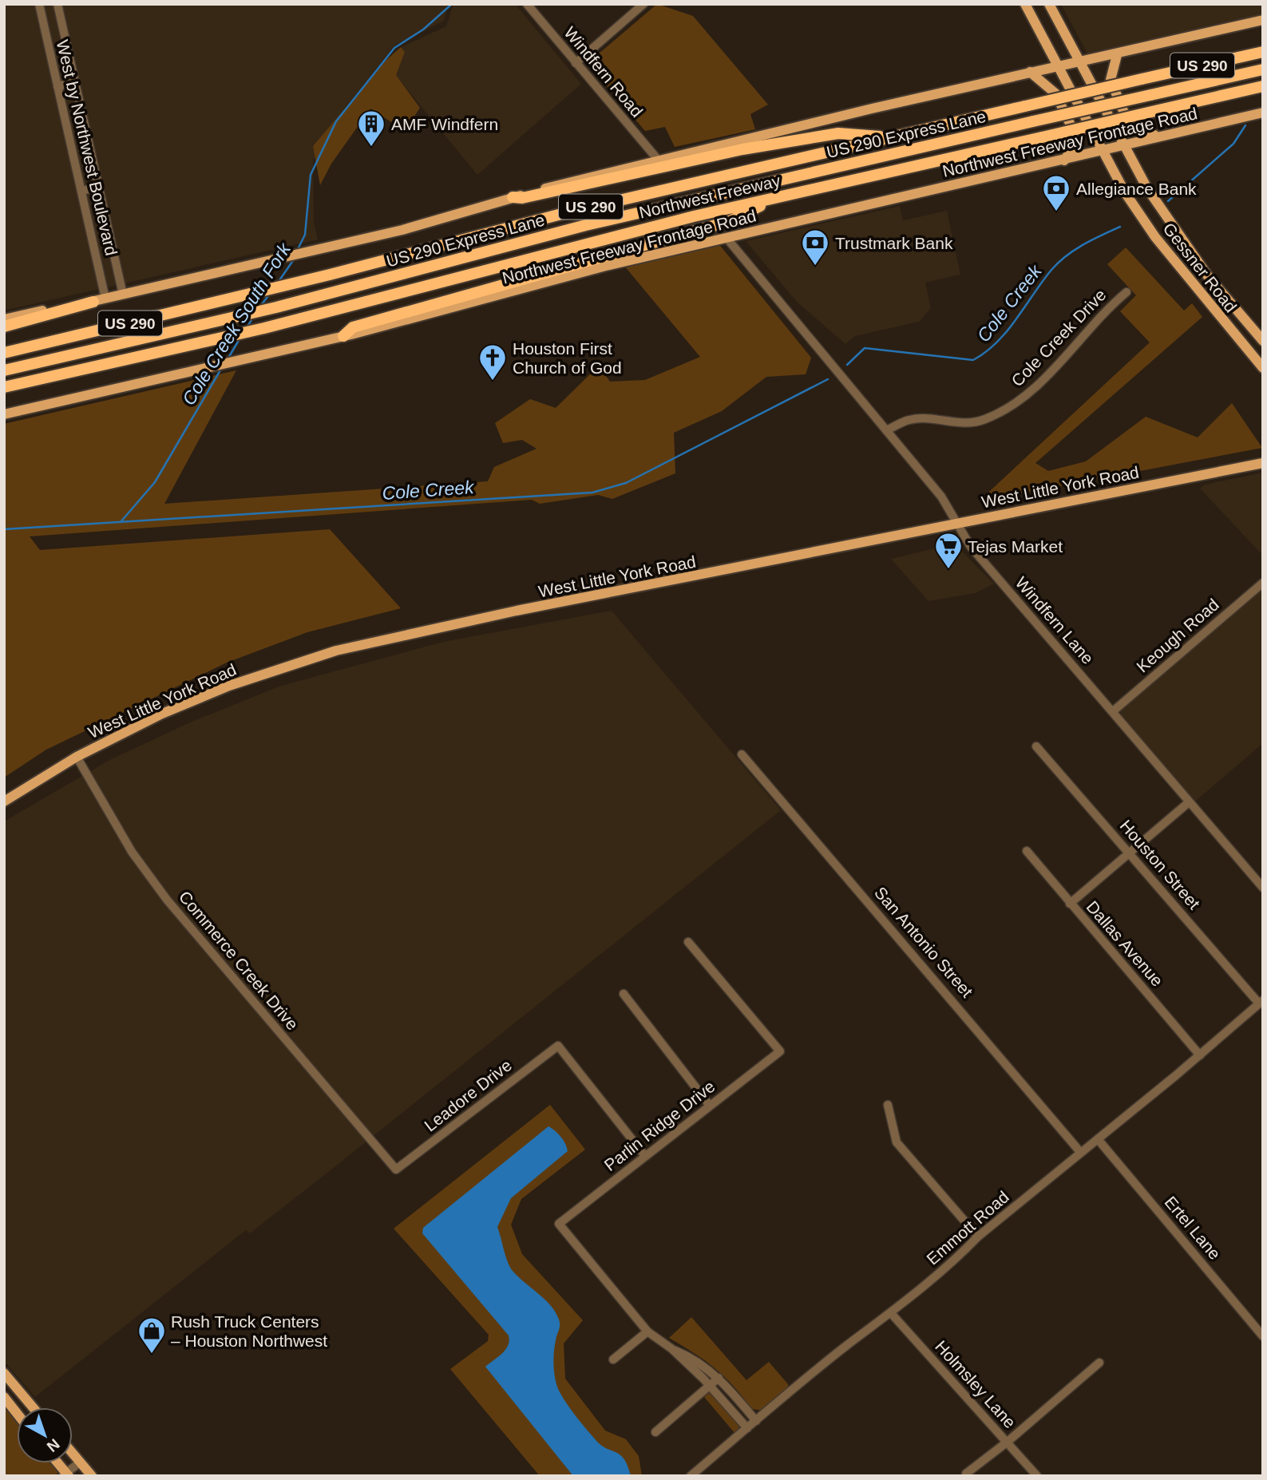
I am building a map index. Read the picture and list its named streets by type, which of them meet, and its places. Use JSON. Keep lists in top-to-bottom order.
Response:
{
  "streets": {
    "highway": ["US 290", "US 290 Express Lane", "Northwest Freeway"],
    "main road": ["Northwest Freeway Frontage Road", "Gessner Road", "West Little York Road"],
    "street": [
      "Windfern Road",
      "West by Northwest Boulevard",
      "Cole Creek Drive",
      "Windfern Lane",
      "Keough Road",
      "Houston Street",
      "San Antonio Street",
      "Dallas Avenue",
      "Commerce Creek Drive",
      "Leadore Drive",
      "Parlin Ridge Drive",
      "Emmott Road",
      "Ertel Lane",
      "Holmsley Lane"
    ]
  },
  "crossings": [
    ["Northwest Freeway Frontage Road", "Gessner Road"],
    ["Northwest Freeway Frontage Road", "Windfern Lane"],
    ["Cole Creek Drive", "Windfern Lane"],
    ["West Little York Road", "Windfern Lane"],
    ["West Little York Road", "Commerce Creek Drive"],
    ["Windfern Lane", "Keough Road"],
    ["Houston Street", "Emmott Road"],
    ["San Antonio Street", "Emmott Road"],
    ["Dallas Avenue", "Emmott Road"],
    ["Commerce Creek Drive", "Leadore Drive"],
    ["Leadore Drive", "Parlin Ridge Drive"],
    ["Emmott Road", "Ertel Lane"],
    ["Emmott Road", "Holmsley Lane"]
  ],
  "water": ["Cole Creek", "Cole Creek South Fork"],
  "places": {
    "building": ["AMF Windfern"],
    "bank": ["Allegiance Bank", "Trustmark Bank"],
    "church": ["Houston First Church of God"],
    "supermarket": ["Tejas Market"],
    "shop": ["Rush Truck Centers – Houston Northwest"]
  },
  "north": "bottom right"
}
